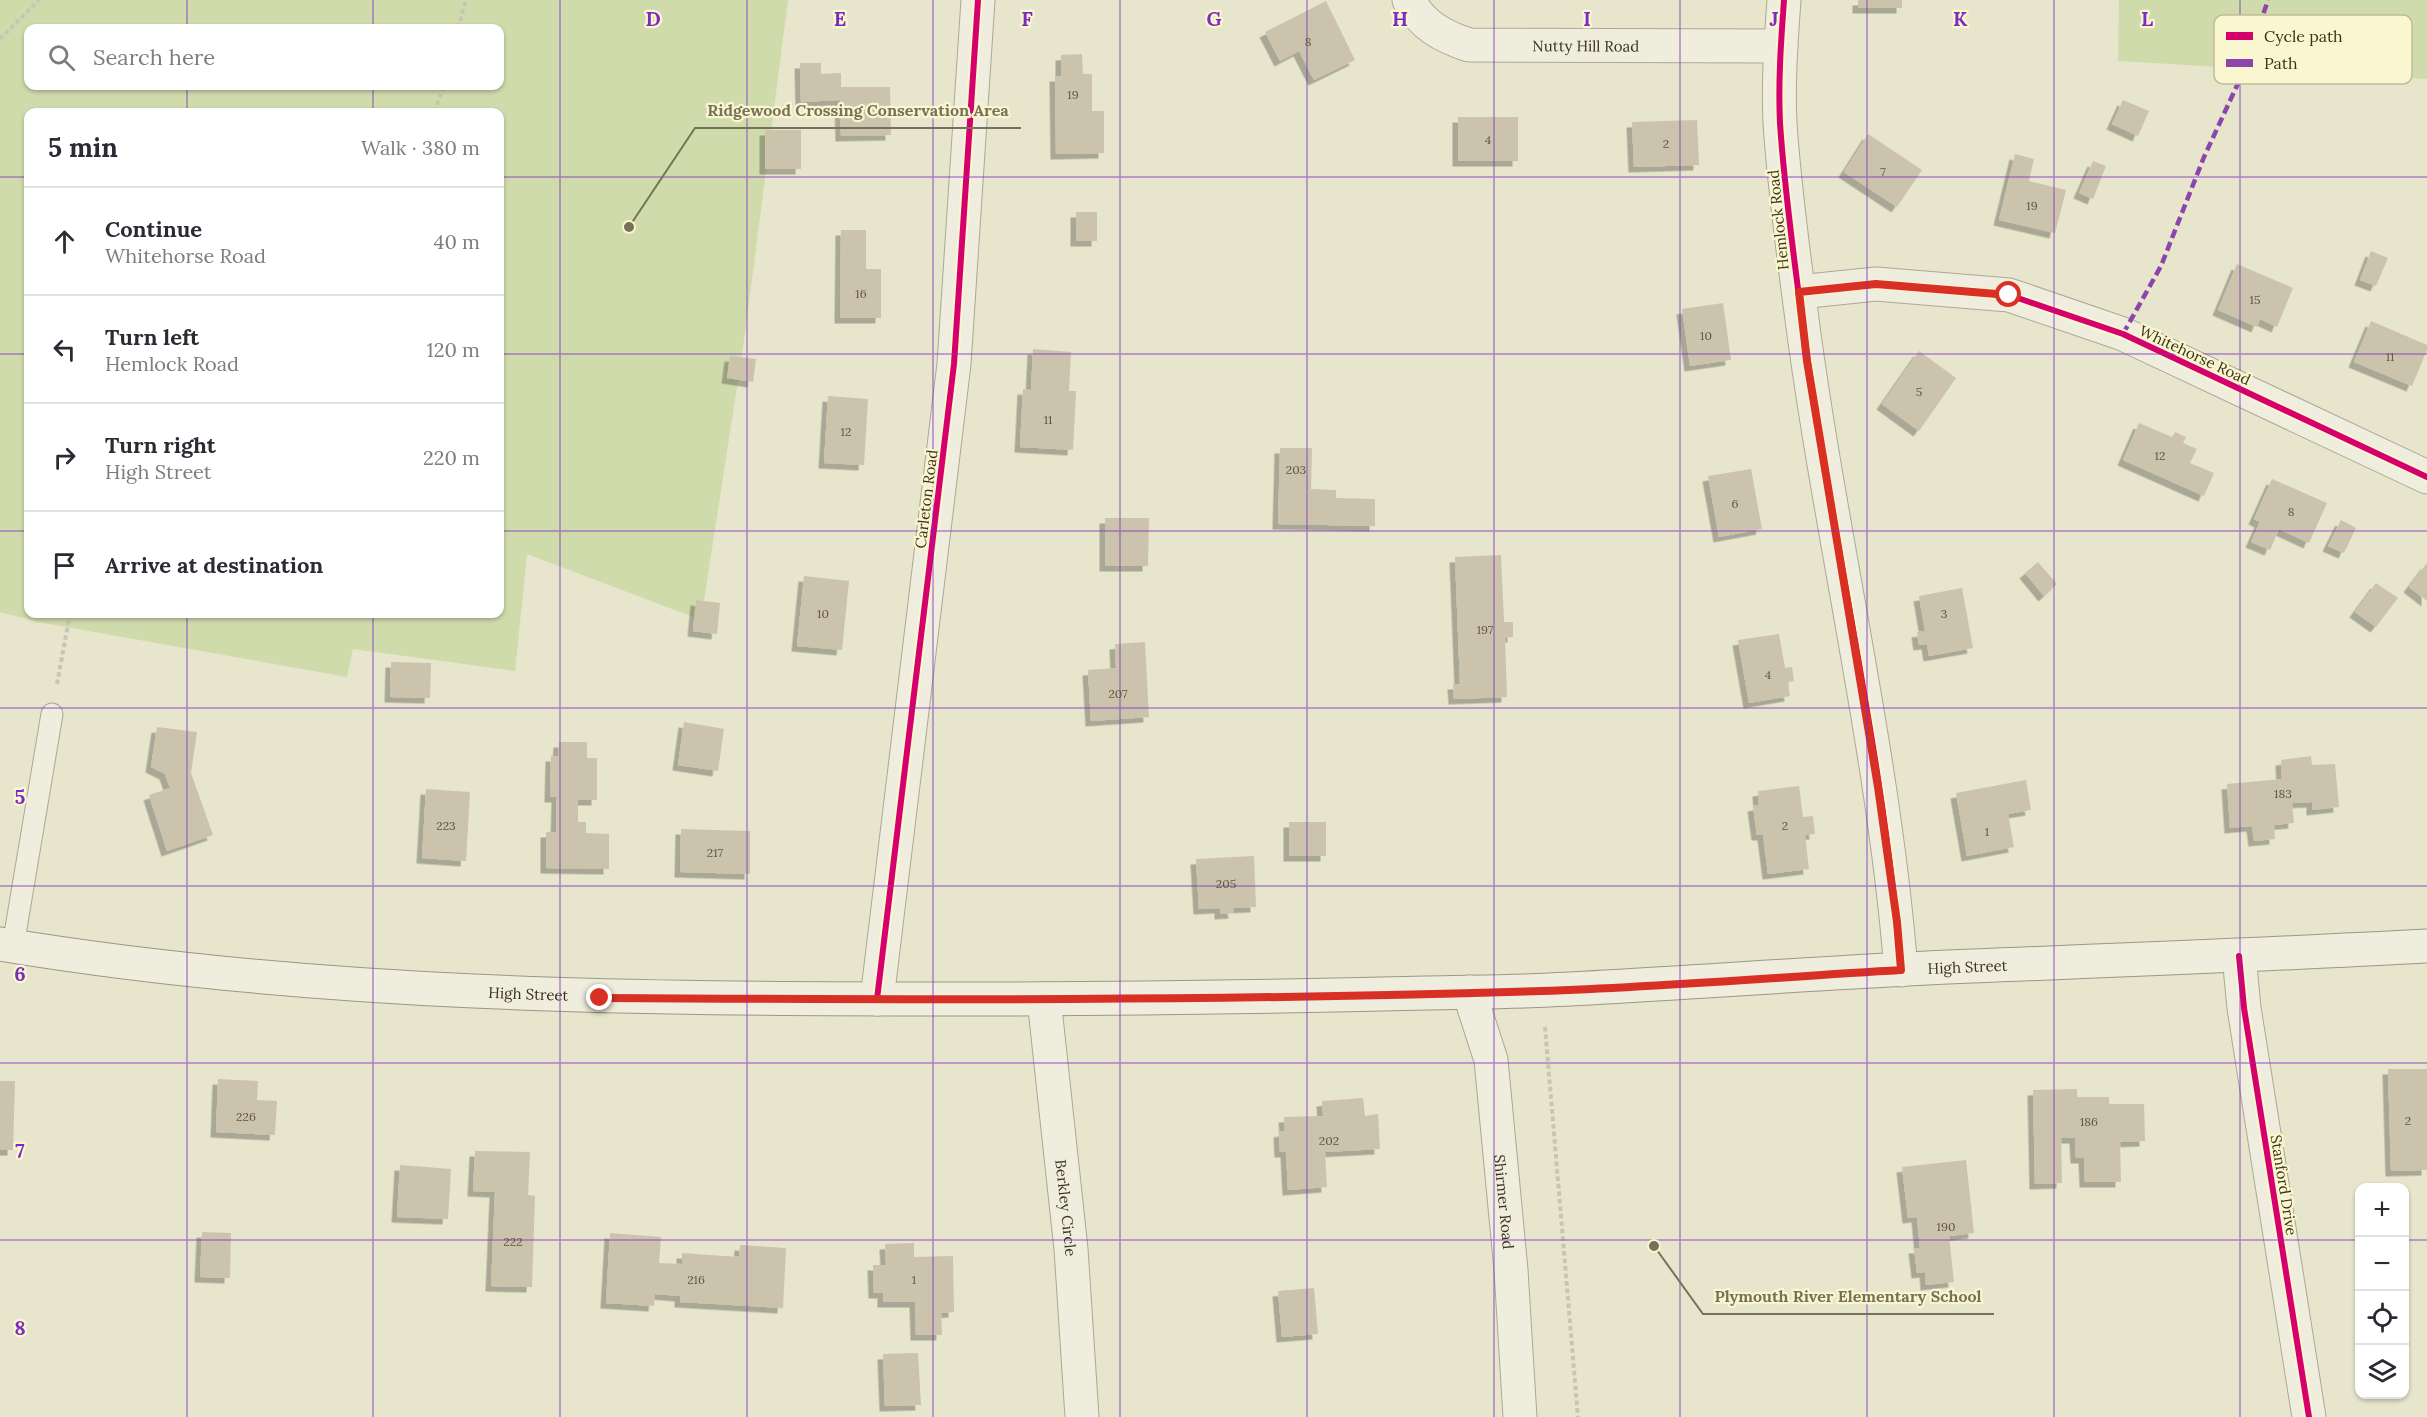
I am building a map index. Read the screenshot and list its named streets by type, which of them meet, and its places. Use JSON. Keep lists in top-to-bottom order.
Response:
{
  "streets": {
    "street": [
      "Nutty Hill Road",
      "Hemlock Road",
      "Whitehorse Road",
      "Carleton Road",
      "High Street",
      "Stanford Drive",
      "Shirmer Road",
      "Berkley Circle"
    ]
  },
  "crossings": [
    ["Nutty Hill Road", "Hemlock Road"],
    ["Hemlock Road", "Whitehorse Road"],
    ["Hemlock Road", "High Street"],
    ["Carleton Road", "High Street"],
    ["High Street", "Stanford Drive"],
    ["High Street", "Shirmer Road"],
    ["High Street", "Berkley Circle"]
  ],
  "places": ["Ridgewood Crossing Conservation Area", "Plymouth River Elementary School"],
  "house_numbers": [
    "8",
    "19",
    "4",
    "2",
    "7",
    "19",
    "16",
    "15",
    "10",
    "11",
    "5",
    "11",
    "12",
    "12",
    "203",
    "6",
    "8",
    "10",
    "3",
    "197",
    "4",
    "207",
    "183",
    "223",
    "2",
    "1",
    "217",
    "205",
    "226",
    "2",
    "186",
    "202",
    "190",
    "222",
    "216",
    "1"
  ],
  "legend": ["Cycle path", "Path"],
  "page": {
    "search": "Search here",
    "heading": ["5 min", "Walk · 380 m"],
    "list": [
      ["Continue", "Whitehorse Road", "40 m"],
      ["Turn left", "Hemlock Road", "120 m"],
      ["Turn right", "High Street", "220 m"],
      "Arrive at destination"
    ],
    "map_buttons": ["+", "−"]
  },
  "grid": {
    "columns": [
      "D",
      "E",
      "F",
      "G",
      "H",
      "I",
      "J",
      "K",
      "L"
    ],
    "rows": [
      "5",
      "6",
      "7",
      "8"
    ]
  }
}
